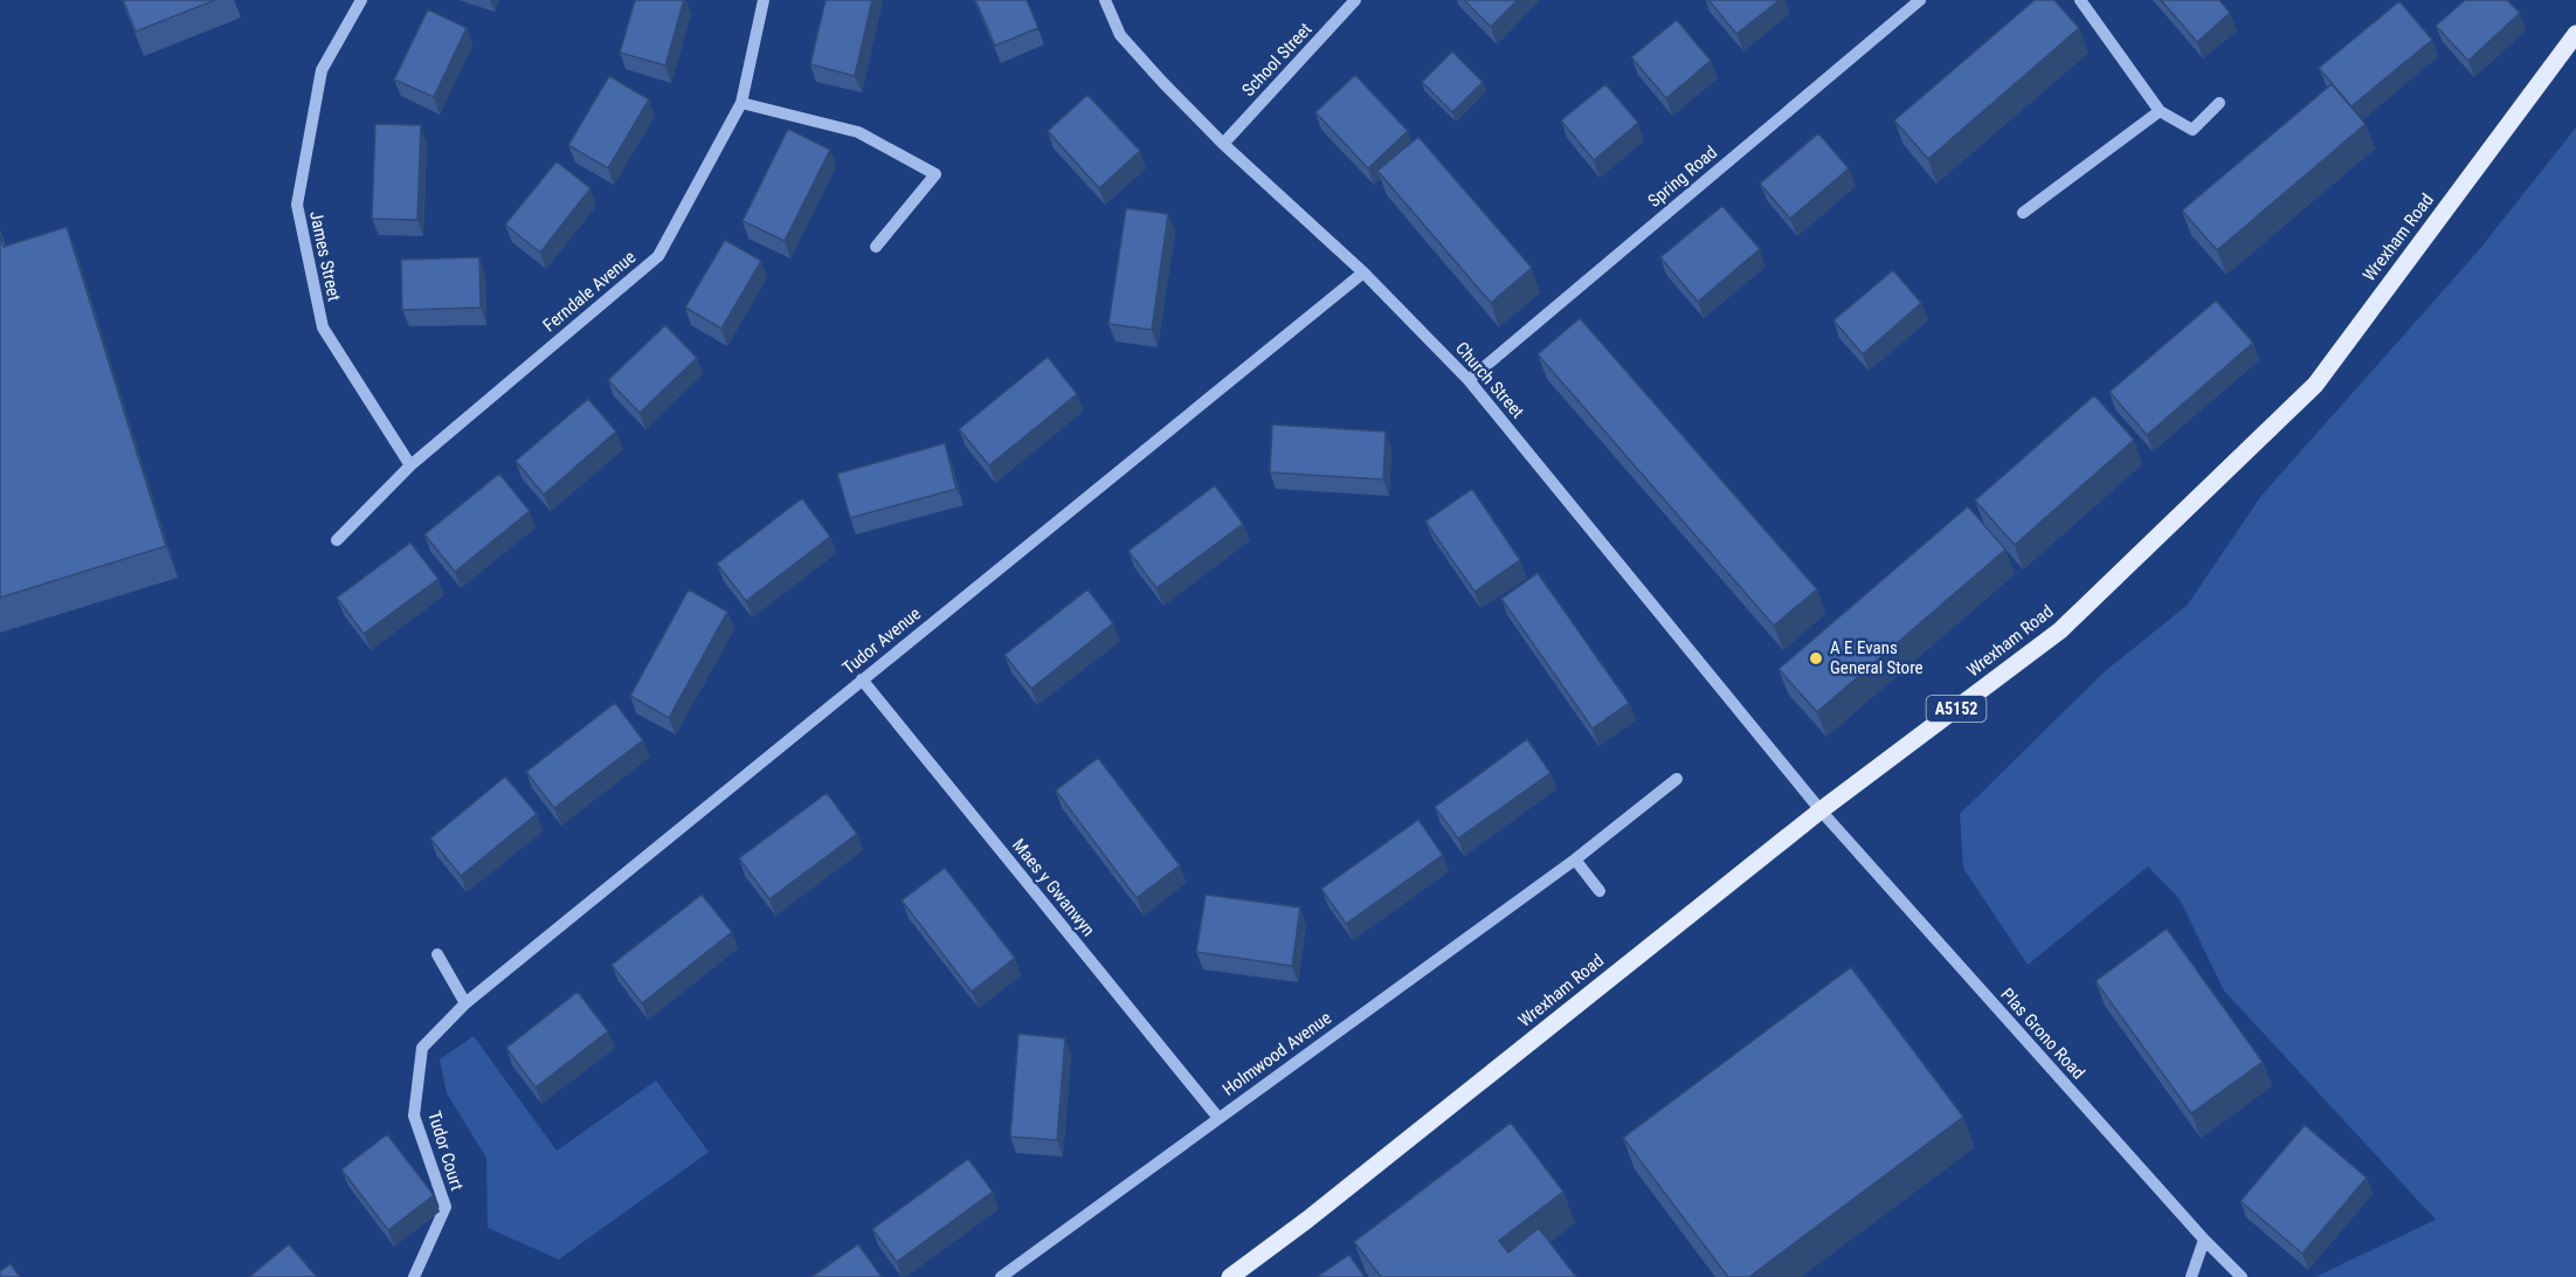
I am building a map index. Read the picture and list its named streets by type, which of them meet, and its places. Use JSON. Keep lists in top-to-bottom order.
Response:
{
  "streets": {
    "main road": ["Wrexham Road", "A5152"],
    "street": [
      "School Street",
      "Spring Road",
      "James Street",
      "Ferndale Avenue",
      "Church Street",
      "Tudor Avenue",
      "Maes y Gwanwyn",
      "Plas Grono Road",
      "Holmwood Avenue",
      "Tudor Court"
    ]
  },
  "crossings": [
    ["School Street", "Church Street"],
    ["Spring Road", "Church Street"],
    ["Wrexham Road", "Church Street"],
    ["Wrexham Road", "Plas Grono Road"],
    ["James Street", "Ferndale Avenue"],
    ["Church Street", "Tudor Avenue"],
    ["Church Street", "Plas Grono Road"],
    ["Tudor Avenue", "Maes y Gwanwyn"],
    ["Tudor Avenue", "Tudor Court"],
    ["Maes y Gwanwyn", "Holmwood Avenue"]
  ],
  "places": ["A E Evans General Store"]
}
